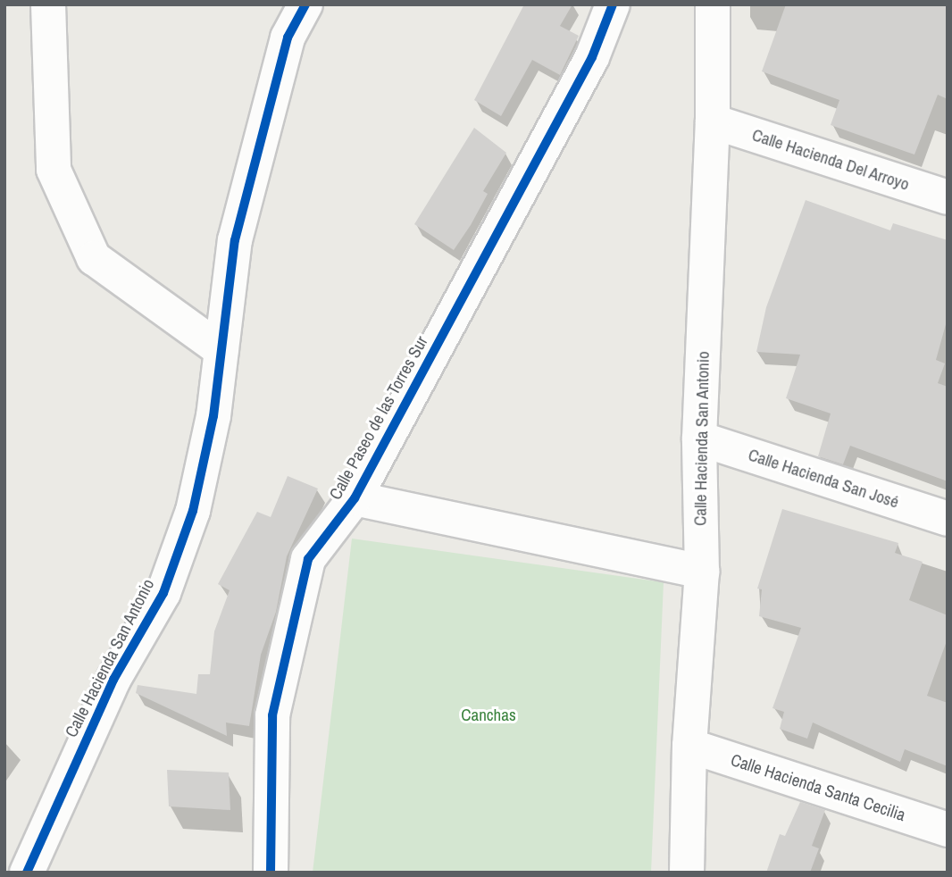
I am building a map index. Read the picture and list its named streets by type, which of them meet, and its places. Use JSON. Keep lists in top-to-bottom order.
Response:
{
  "streets": {
    "street": [
      "Calle Hacienda Del Arroyo",
      "Calle Paseo de las Torres Sur",
      "Calle Hacienda San Antonio",
      "Calle Hacienda San José",
      "Calle Hacienda Santa Cecilia"
    ]
  },
  "crossings": [
    ["Calle Hacienda Del Arroyo", "Calle Hacienda San Antonio"],
    ["Calle Hacienda San Antonio", "Calle Hacienda San José"],
    ["Calle Hacienda San Antonio", "Calle Hacienda Santa Cecilia"]
  ],
  "parks": ["Canchas"]
}
